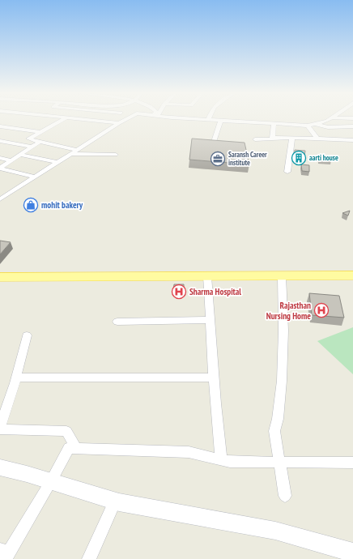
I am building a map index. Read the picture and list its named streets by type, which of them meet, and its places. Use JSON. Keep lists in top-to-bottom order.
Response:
{
  "places": {
    "building": ["aarti house"],
    "office": ["Saransh Career institute"],
    "shop": ["mohit bakery"],
    "hospital": ["Sharma Hospital", "Rajasthan Nursing Home"]
  }
}
